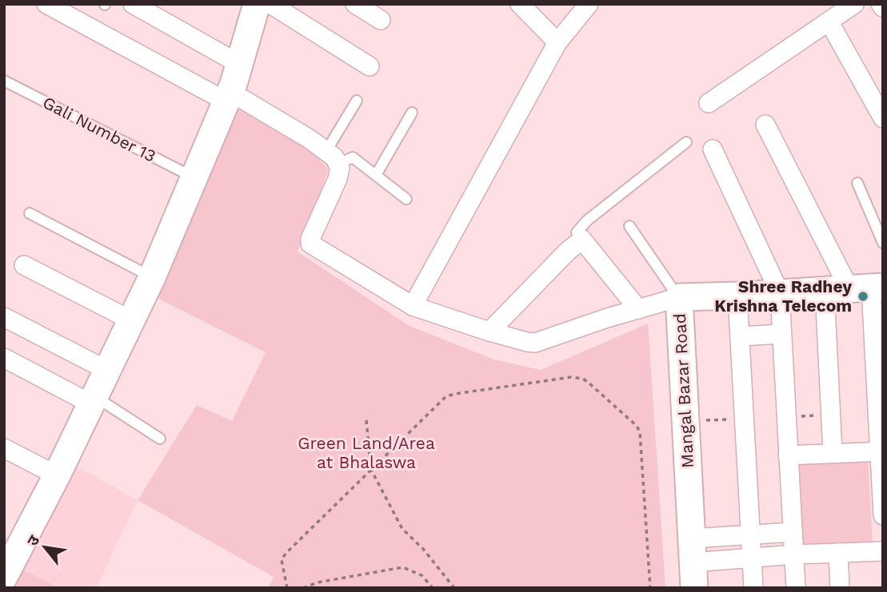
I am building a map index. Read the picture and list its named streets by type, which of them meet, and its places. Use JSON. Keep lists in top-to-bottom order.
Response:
{
  "streets": {
    "street": ["Mangal Bazar Road"],
    "lane": ["Gali Number 13"]
  },
  "parks": ["Green Land/Area at Bhalaswa"],
  "places": ["Shree Radhey Krishna Telecom"],
  "north": "top left"
}
